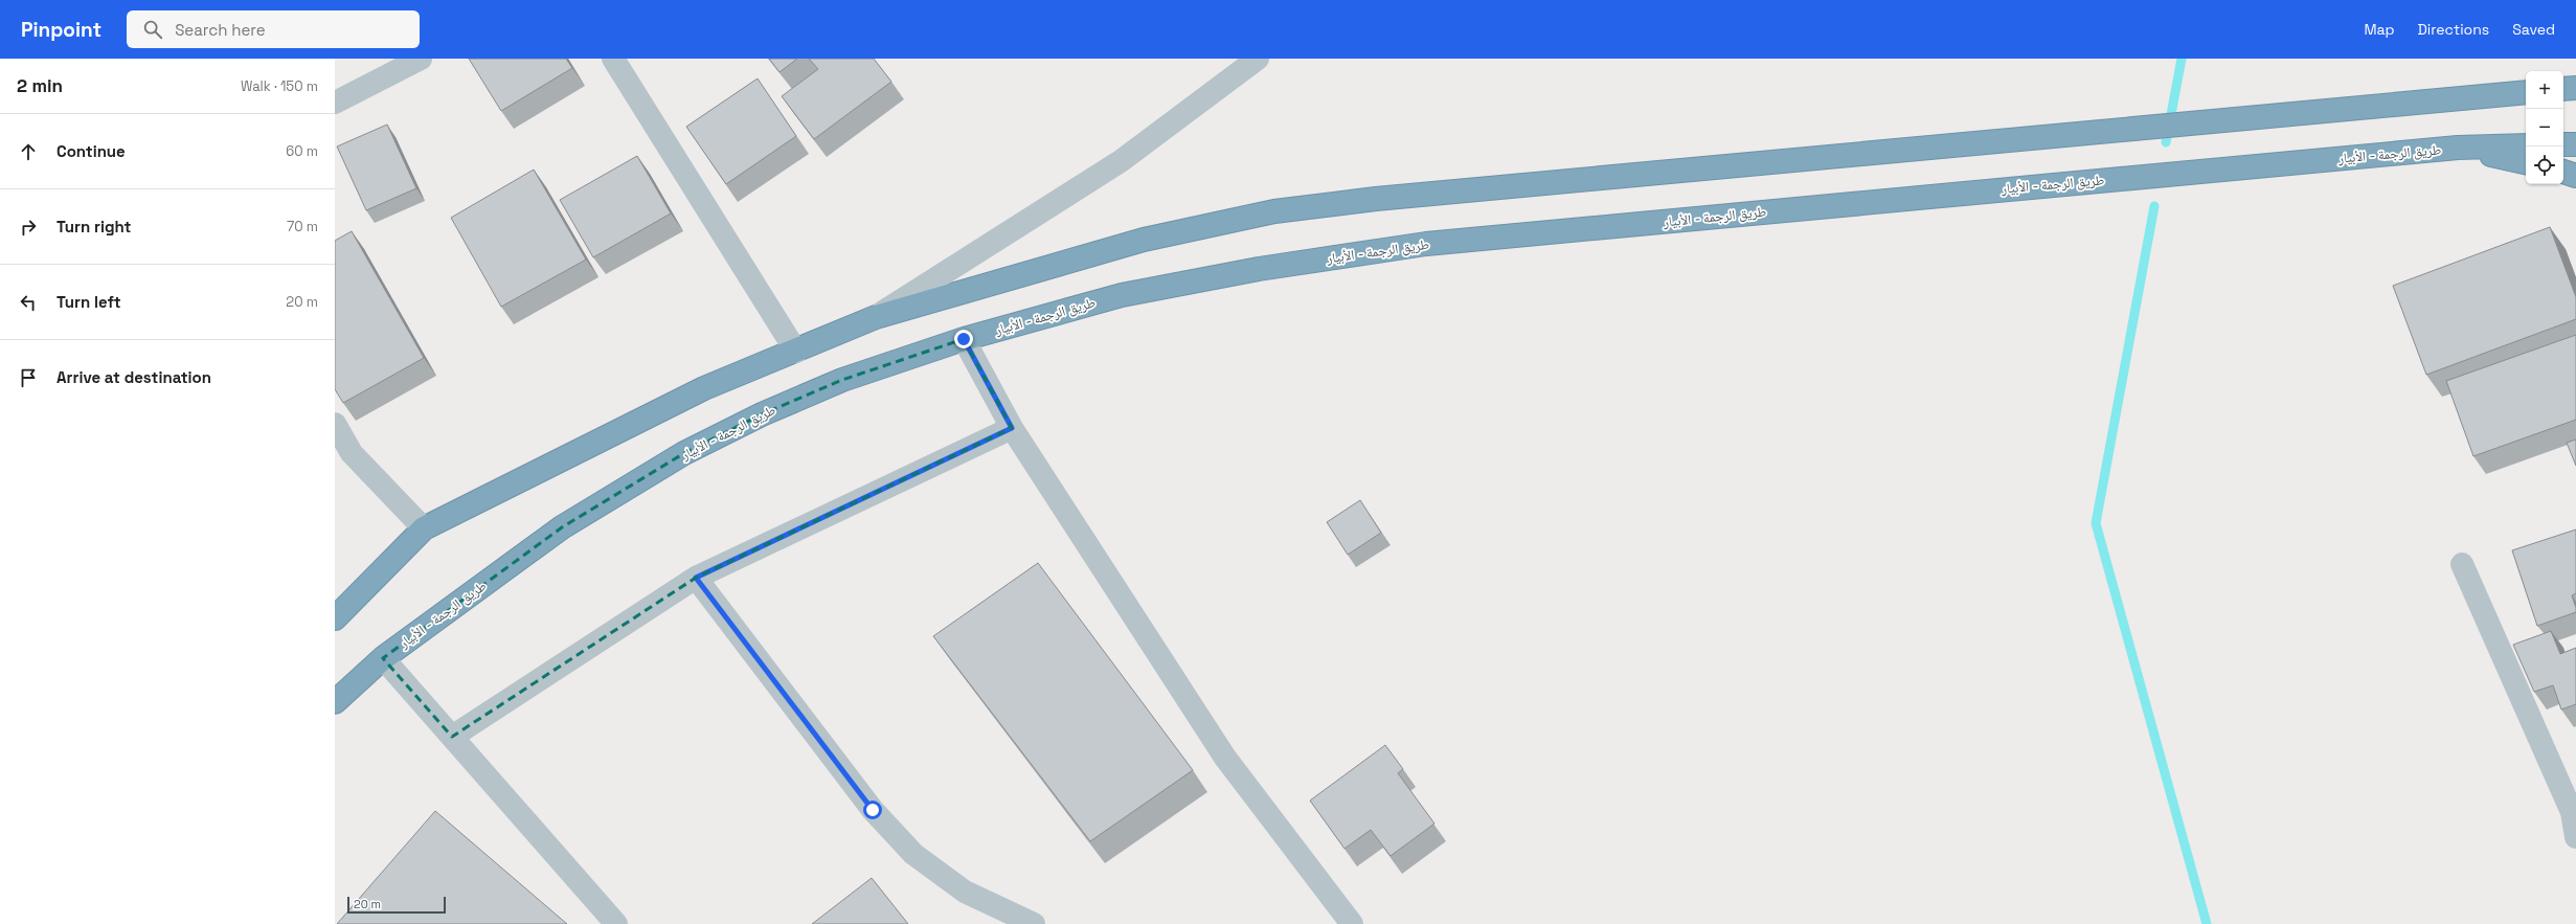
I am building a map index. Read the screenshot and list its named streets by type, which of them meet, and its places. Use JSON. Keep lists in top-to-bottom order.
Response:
{
  "streets": {
    "highway": ["طريق الرجمة - الأبيار"]
  },
  "scale_bar": "20 m",
  "page": {
    "header": "Pinpoint",
    "search": "Search here",
    "nav": ["Map", "Directions", "Saved"],
    "heading": ["2 min", "Walk · 150 m"],
    "map_buttons": ["+", "−"],
    "list": [
      ["Continue", "60 m"],
      ["Turn right", "70 m"],
      ["Turn left", "20 m"],
      "Arrive at destination"
    ],
    "scale": "20 m"
  }
}
